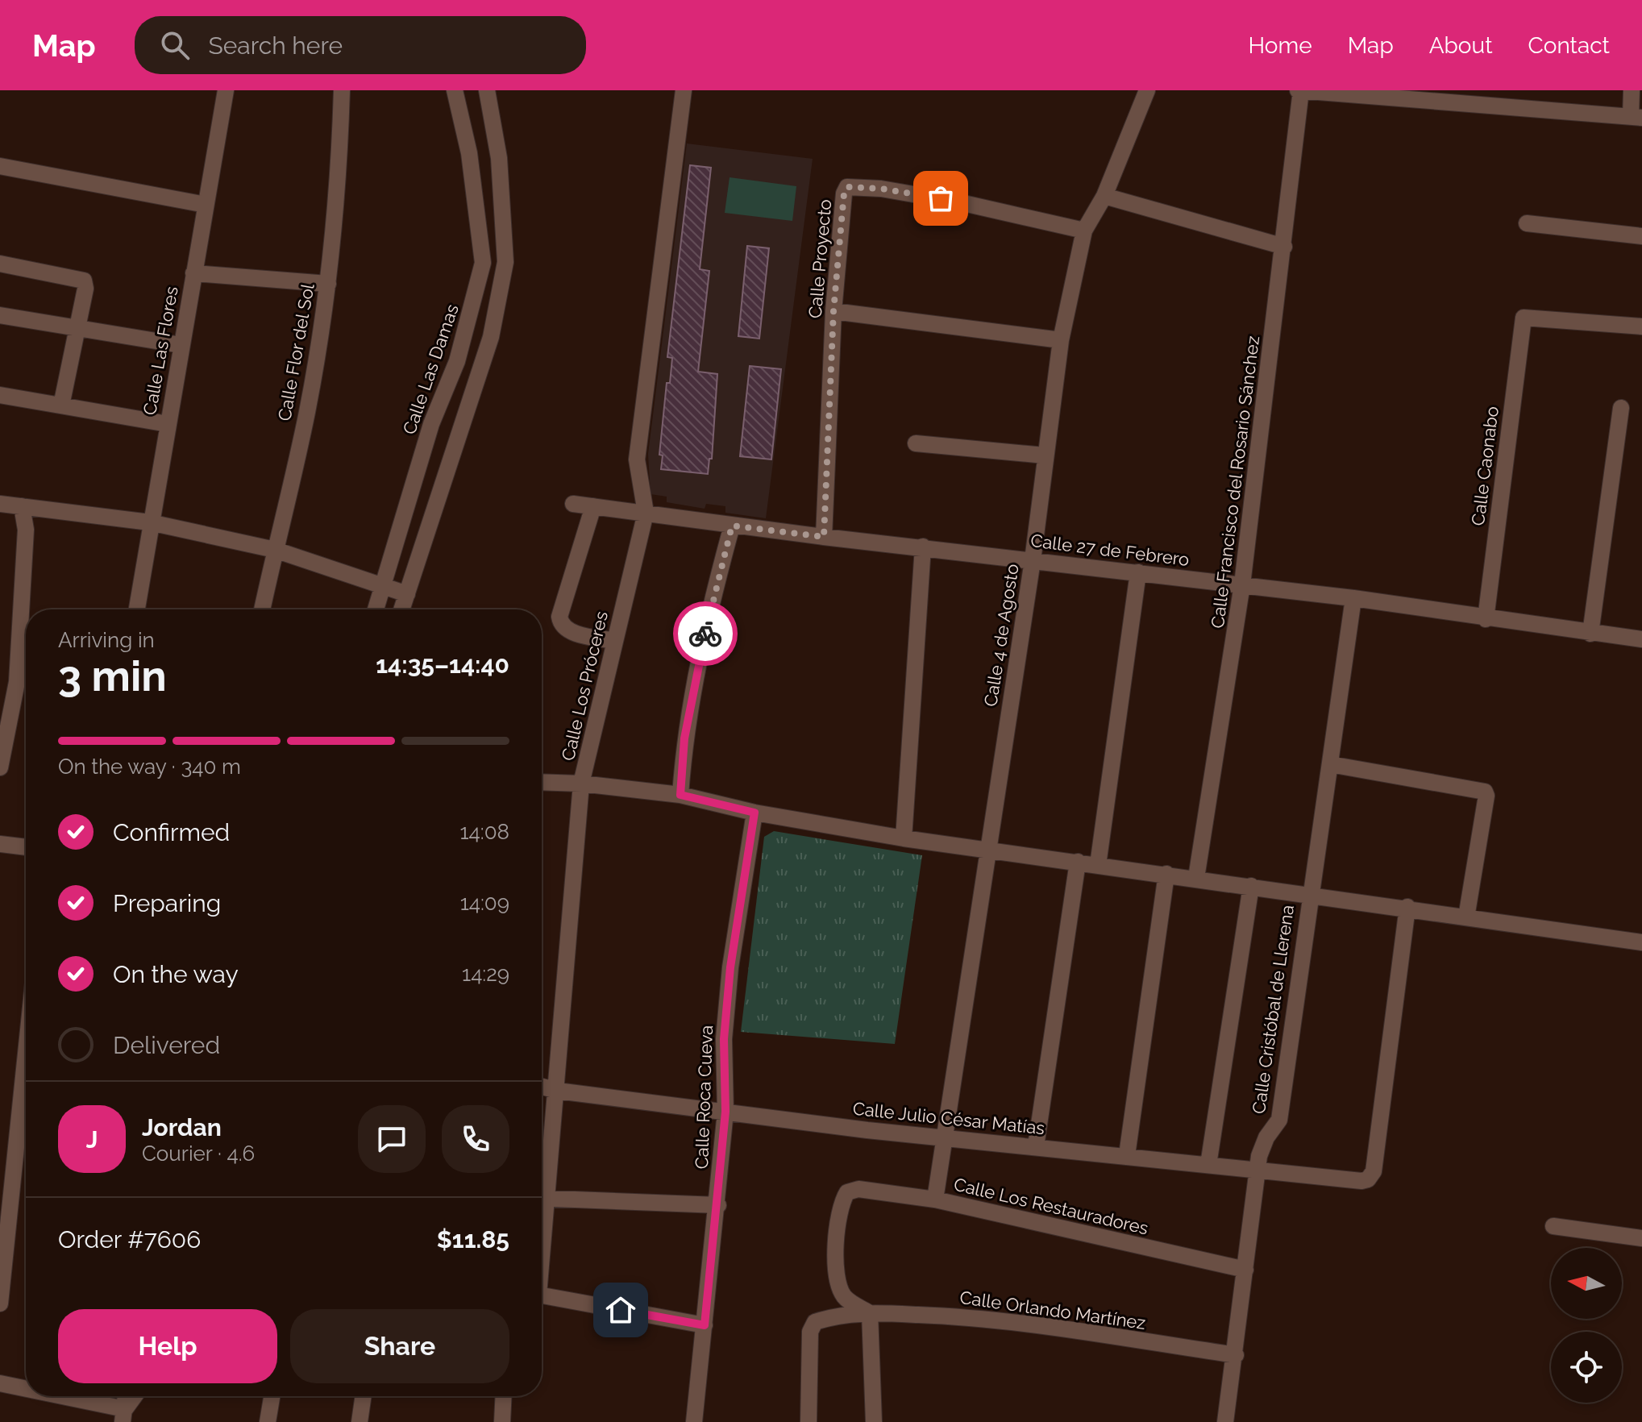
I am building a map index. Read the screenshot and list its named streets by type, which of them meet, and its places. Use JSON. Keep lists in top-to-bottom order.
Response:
{
  "streets": {
    "street": [
      "Calle Proyecto",
      "Calle Las Flores",
      "Calle Flor del Sol",
      "Calle Las Damas",
      "Calle Caonabo",
      "Calle Francisco del Rosario Sánchez",
      "Calle 27 de Febrero",
      "Calle 4 de Agosto",
      "Calle Los Próceres",
      "Calle Cristóbal de Llerena",
      "Calle Roca Cueva",
      "Calle Julio César Matías",
      "Calle Los Restauradores",
      "Calle Orlando Martínez"
    ]
  },
  "crossings": [
    ["Calle Proyecto", "Calle 27 de Febrero"],
    ["Calle Proyecto", "Calle 4 de Agosto"],
    ["Calle Caonabo", "Calle 27 de Febrero"],
    ["Calle Francisco del Rosario Sánchez", "Calle 27 de Febrero"],
    ["Calle 27 de Febrero", "Calle 4 de Agosto"],
    ["Calle 27 de Febrero", "Calle Los Próceres"],
    ["Calle 27 de Febrero", "Calle Cristóbal de Llerena"],
    ["Calle 4 de Agosto", "Calle Julio César Matías"],
    ["Calle 4 de Agosto", "Calle Los Restauradores"],
    ["Calle Los Próceres", "Calle Julio César Matías"],
    ["Calle Cristóbal de Llerena", "Calle Julio César Matías"],
    ["Calle Cristóbal de Llerena", "Calle Los Restauradores"],
    ["Calle Cristóbal de Llerena", "Calle Orlando Martínez"],
    ["Calle Roca Cueva", "Calle Julio César Matías"],
    ["Calle Los Restauradores", "Calle Orlando Martínez"]
  ],
  "north": "left",
  "page": {
    "header": "Map",
    "search": "Search here",
    "nav": [
      "Home",
      "Map",
      "About",
      "Contact"
    ],
    "heading": ["3 min", "Arriving in", "14:35–14:40"],
    "panel": [
      "Jordan",
      "Courier · 4.6",
      "Order #7606",
      "$11.85"
    ],
    "bar": "On the way · 340 m",
    "list": [
      ["Confirmed", "14:08"],
      ["Preparing", "14:09"],
      ["On the way", "14:29"],
      "Delivered"
    ],
    "round": "J",
    "buttons": ["Help", "Share"]
  }
}
